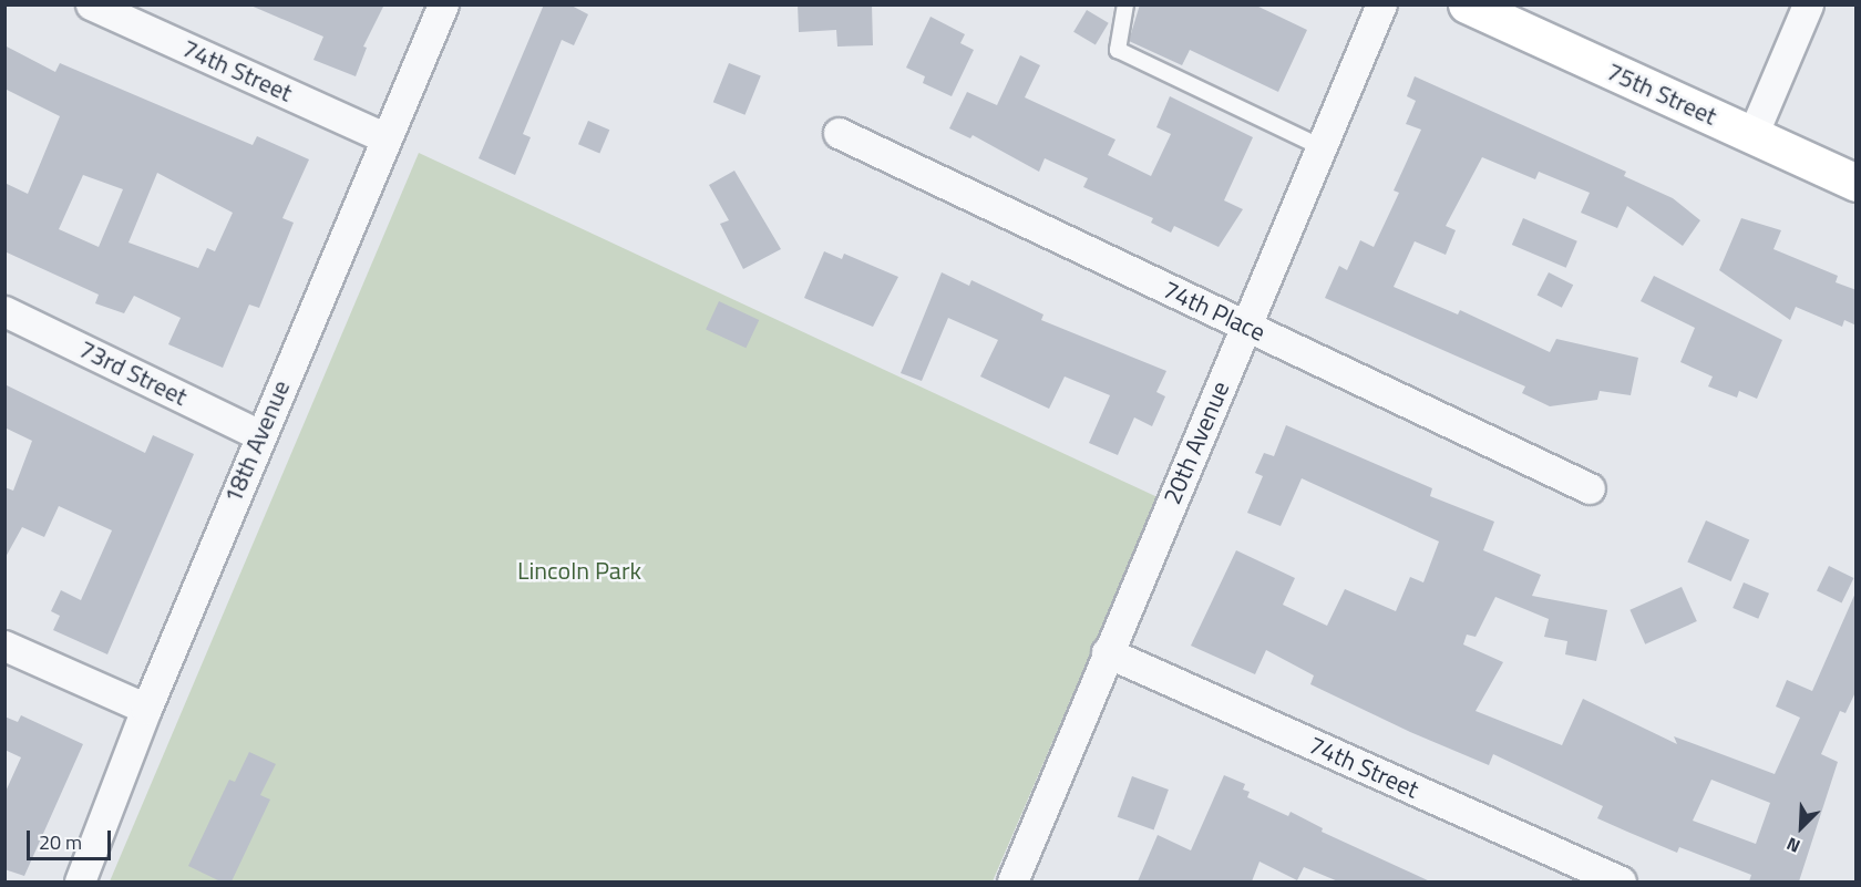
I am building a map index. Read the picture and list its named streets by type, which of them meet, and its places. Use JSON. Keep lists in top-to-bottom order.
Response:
{
  "streets": {
    "street": [
      "74th Street",
      "75th Street",
      "74th Place",
      "73rd Street",
      "18th Avenue",
      "20th Avenue"
    ]
  },
  "crossings": [
    ["74th Street", "18th Avenue"],
    ["74th Street", "20th Avenue"],
    ["74th Place", "20th Avenue"],
    ["73rd Street", "18th Avenue"]
  ],
  "parks": ["Lincoln Park"],
  "scale_bar": "20 m",
  "north": "bottom left"
}
